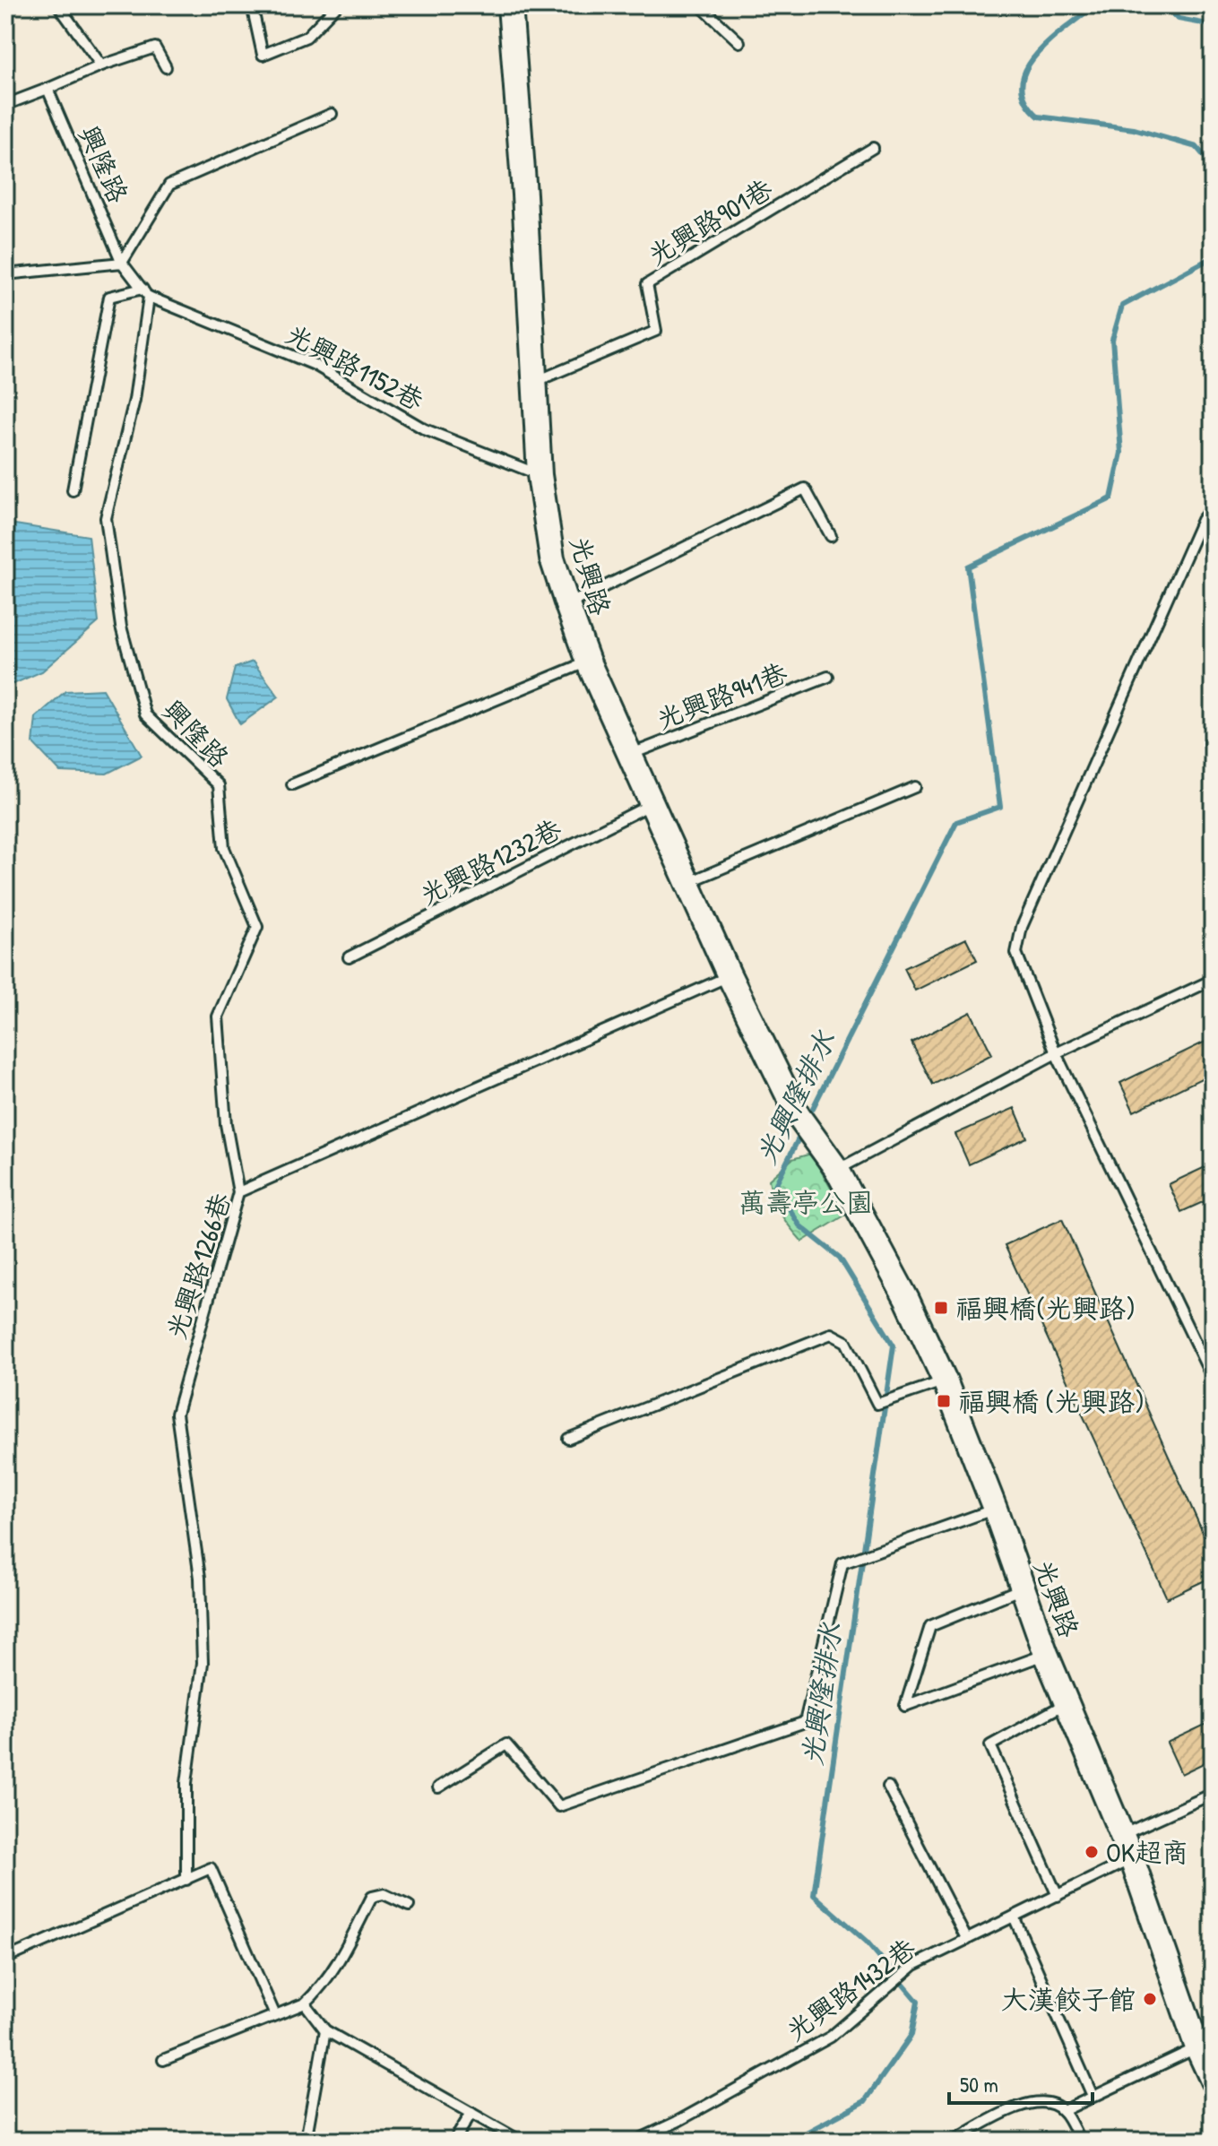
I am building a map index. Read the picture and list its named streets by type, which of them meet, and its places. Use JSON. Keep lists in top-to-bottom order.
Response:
{
  "streets": {
    "main road": ["光興路"],
    "lane": [
      "興隆路",
      "光興路901巷",
      "光興路1152巷",
      "光興路941巷",
      "光興路1232巷",
      "光興路1266巷",
      "光興路1432巷"
    ]
  },
  "crossings": [
    ["興隆路", "光興路1152巷"],
    ["興隆路", "光興路1266巷"],
    ["光興路901巷", "光興路"],
    ["光興路1152巷", "光興路"],
    ["光興路", "光興路941巷"],
    ["光興路", "光興路1232巷"],
    ["光興路", "光興路1266巷"],
    ["光興路", "光興路1432巷"]
  ],
  "water": ["光興隆排水"],
  "parks": ["萬壽亭公園"],
  "places": {
    "transit": ["福興橋(光興路)", "福興橋 (光興路)"],
    "other": ["OK超商", "大漢餃子館"]
  },
  "scale_bar": "50 m"
}
